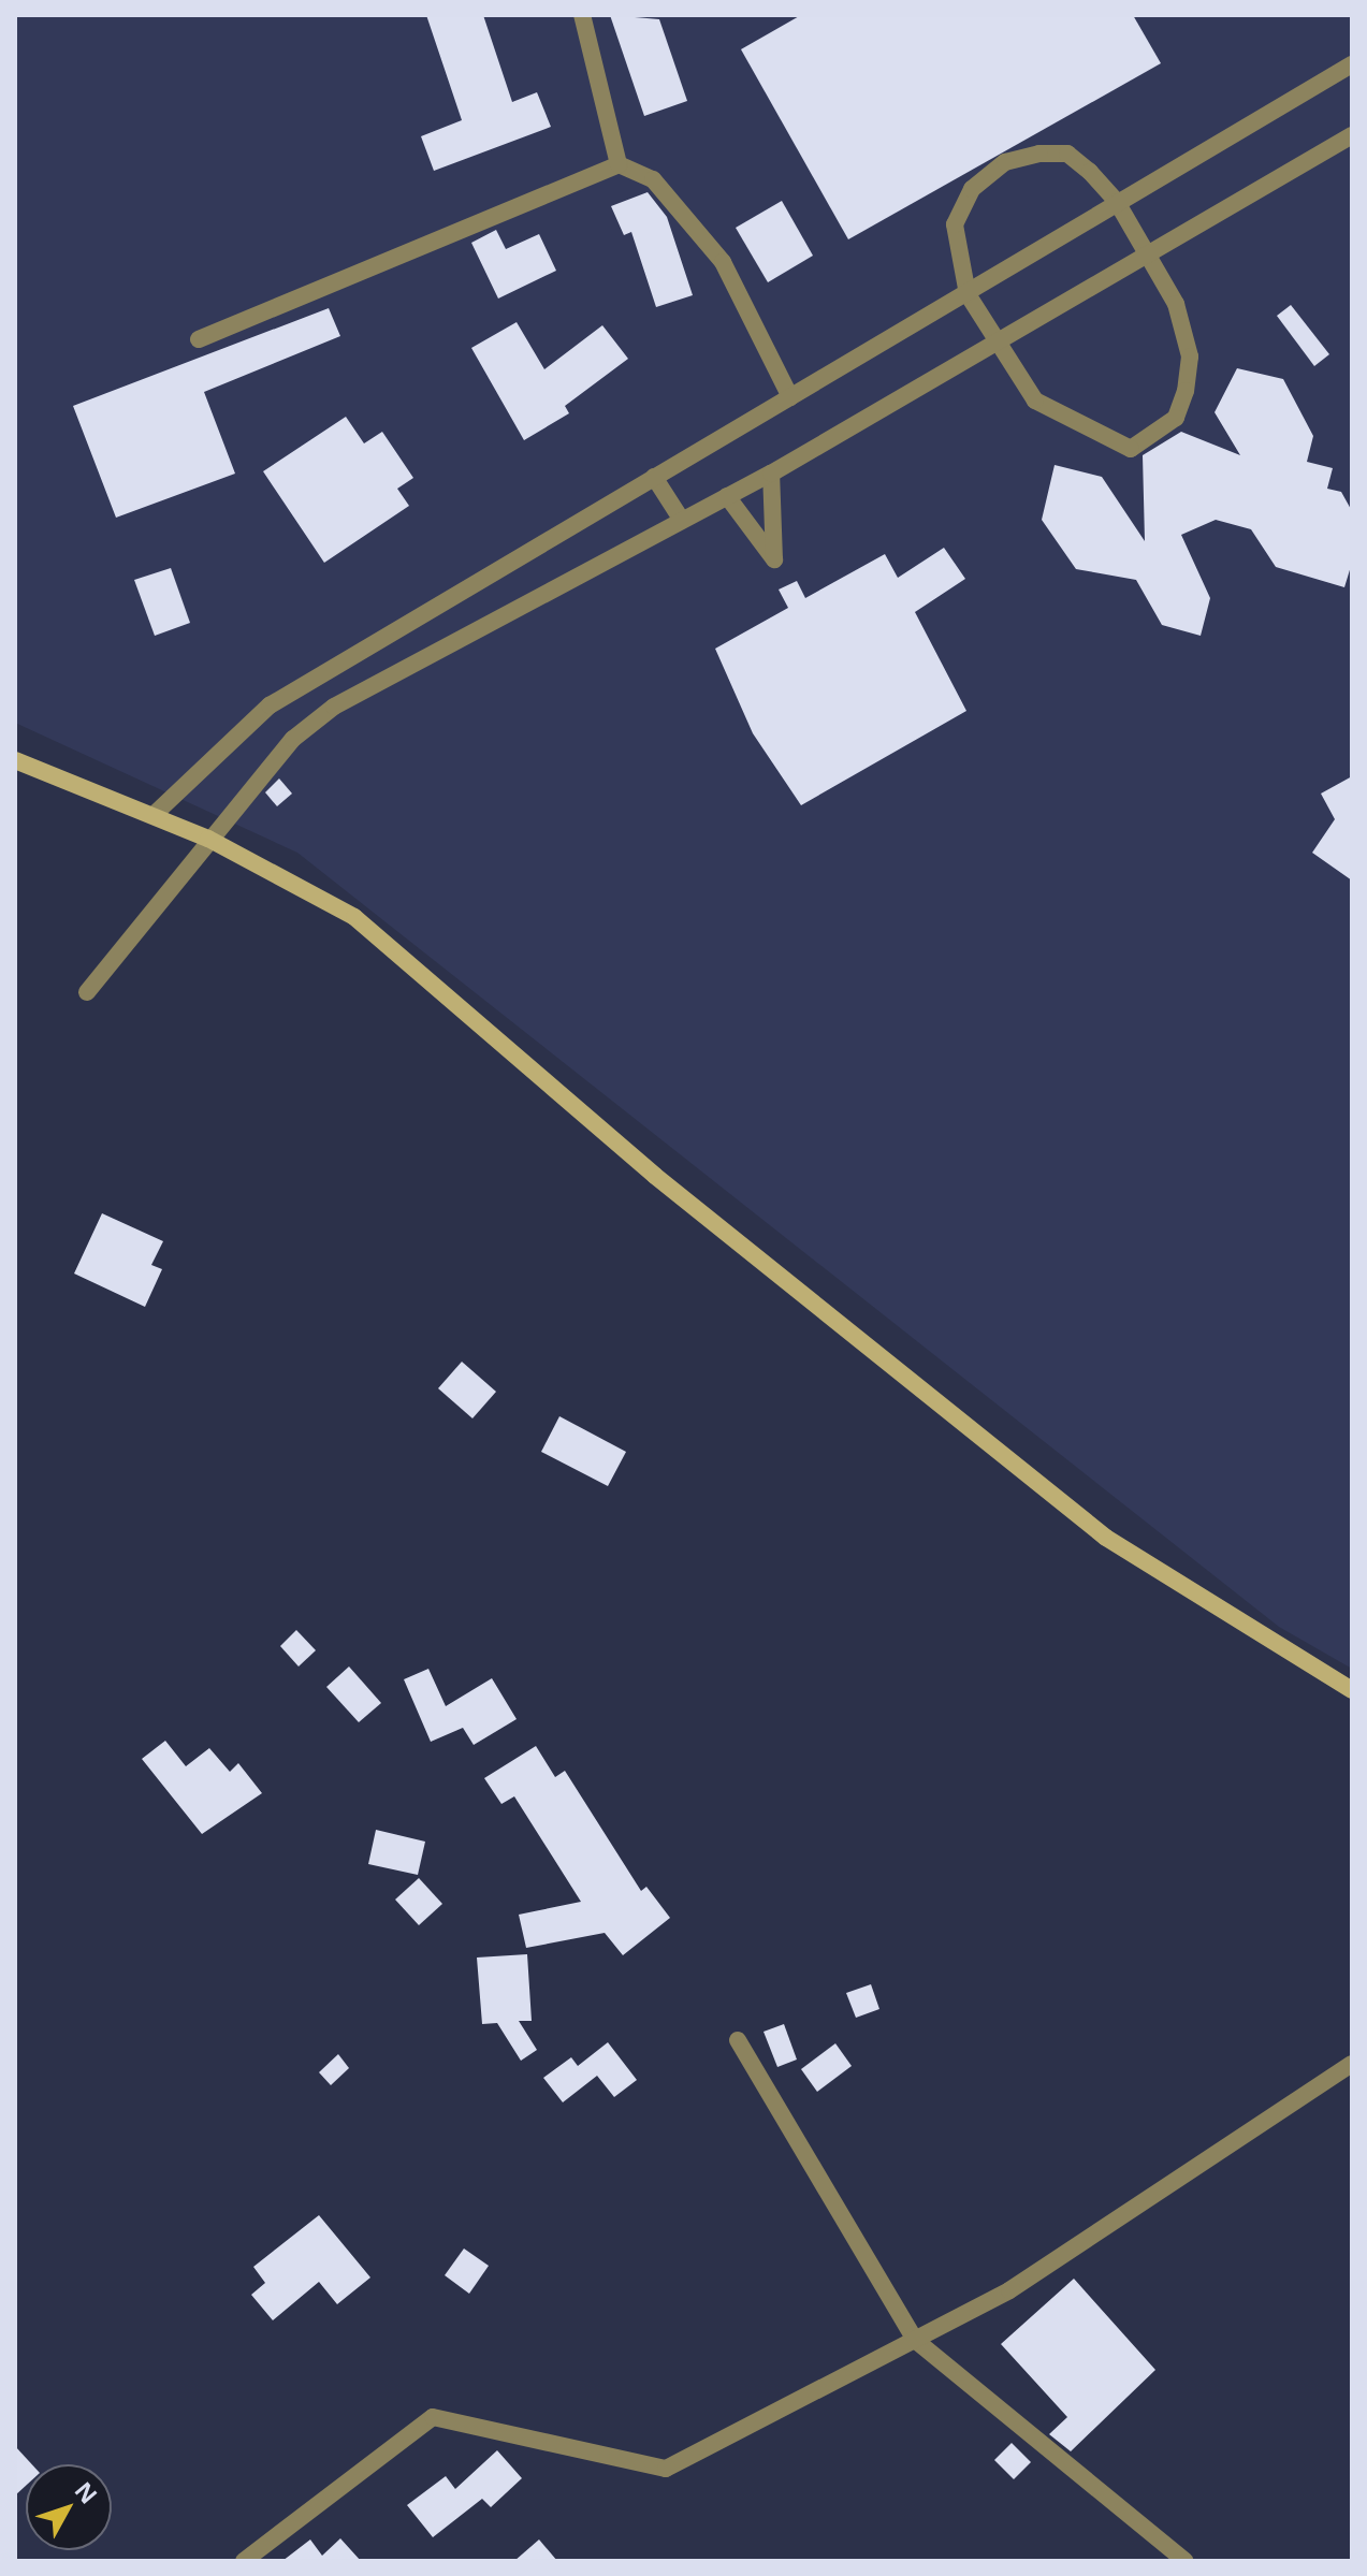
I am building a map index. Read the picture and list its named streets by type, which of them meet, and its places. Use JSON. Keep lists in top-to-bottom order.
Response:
{
  "north": "top right"
}
